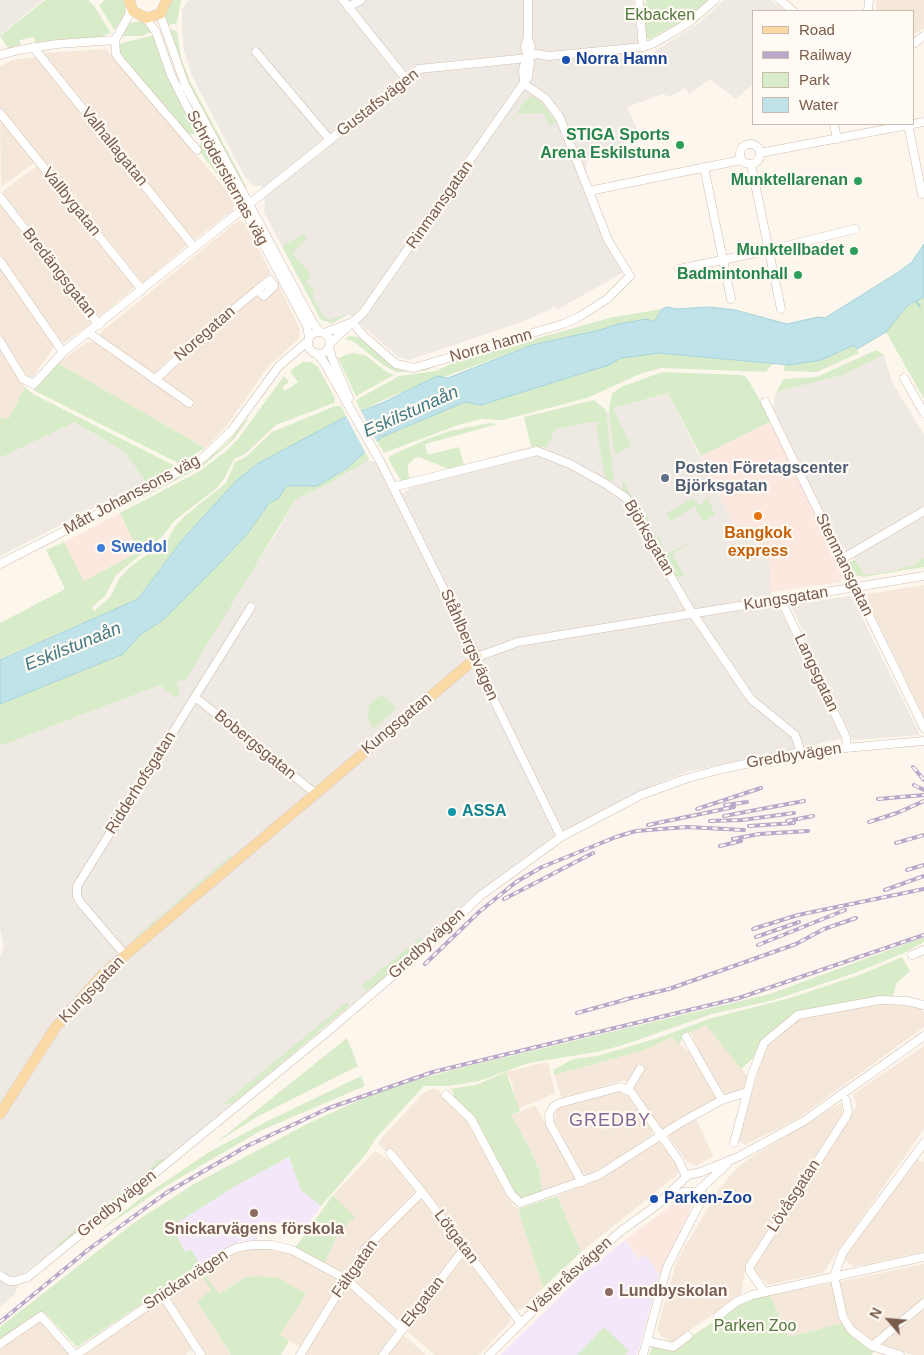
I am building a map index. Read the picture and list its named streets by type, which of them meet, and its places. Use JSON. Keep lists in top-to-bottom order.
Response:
{
  "streets": {
    "main road": ["Kungsgatan"],
    "street": [
      "Gustafsvägen",
      "Valhallagatan",
      "Schröderstiernas väg",
      "Vallbygatan",
      "Rinmansgatan",
      "Bredängsgatan",
      "Noregatan",
      "Norra hamn",
      "Mått Johanssons väg",
      "Björksgatan",
      "Stenmansgatan",
      "Ståhlbergsvägen",
      "Langsgatan",
      "Bobergsgatan",
      "Gredbyvägen",
      "Ridderhofsgatan",
      "Lövåsgatan",
      "Lötgatan",
      "Fältgatan",
      "Västeråsvägen",
      "Snickarvägen",
      "Ekgatan"
    ]
  },
  "crossings": [
    ["Gustafsvägen", "Valhallagatan"],
    ["Gustafsvägen", "Schröderstiernas väg"],
    ["Gustafsvägen", "Vallbygatan"],
    ["Gustafsvägen", "Rinmansgatan"],
    ["Gustafsvägen", "Bredängsgatan"],
    ["Schröderstiernas väg", "Rinmansgatan"],
    ["Schröderstiernas väg", "Mått Johanssons väg"],
    ["Schröderstiernas väg", "Ståhlbergsvägen"],
    ["Rinmansgatan", "Norra hamn"],
    ["Rinmansgatan", "Mått Johanssons väg"],
    ["Rinmansgatan", "Ståhlbergsvägen"],
    ["Bredängsgatan", "Noregatan"],
    ["Mått Johanssons väg", "Ståhlbergsvägen"],
    ["Björksgatan", "Kungsgatan"],
    ["Björksgatan", "Ståhlbergsvägen"],
    ["Björksgatan", "Gredbyvägen"],
    ["Stenmansgatan", "Kungsgatan"],
    ["Kungsgatan", "Ståhlbergsvägen"],
    ["Kungsgatan", "Langsgatan"],
    ["Kungsgatan", "Bobergsgatan"],
    ["Kungsgatan", "Ridderhofsgatan"],
    ["Ståhlbergsvägen", "Gredbyvägen"],
    ["Langsgatan", "Gredbyvägen"],
    ["Bobergsgatan", "Ridderhofsgatan"],
    ["Lötgatan", "Fältgatan"],
    ["Lötgatan", "Västeråsvägen"],
    ["Lötgatan", "Ekgatan"],
    ["Fältgatan", "Snickarvägen"],
    ["Snickarvägen", "Ekgatan"]
  ],
  "districts": ["GREDBY"],
  "water": ["Eskilstunaån"],
  "parks": ["Ekbacken", "Parken Zoo"],
  "places": [
    "Norra Hamn",
    "STIGA Sports Arena Eskilstuna",
    "Munktellarenan",
    "Munktellbadet",
    "Badmintonhall",
    "Posten Företagscenter Björksgatan",
    "Bangkok express",
    "Swedol",
    "ASSA",
    "Parken-Zoo",
    "Snickarvägens förskola",
    "Lundbyskolan"
  ],
  "legend": [
    "Road",
    "Railway",
    "Park",
    "Water"
  ],
  "north": "top left"
}
